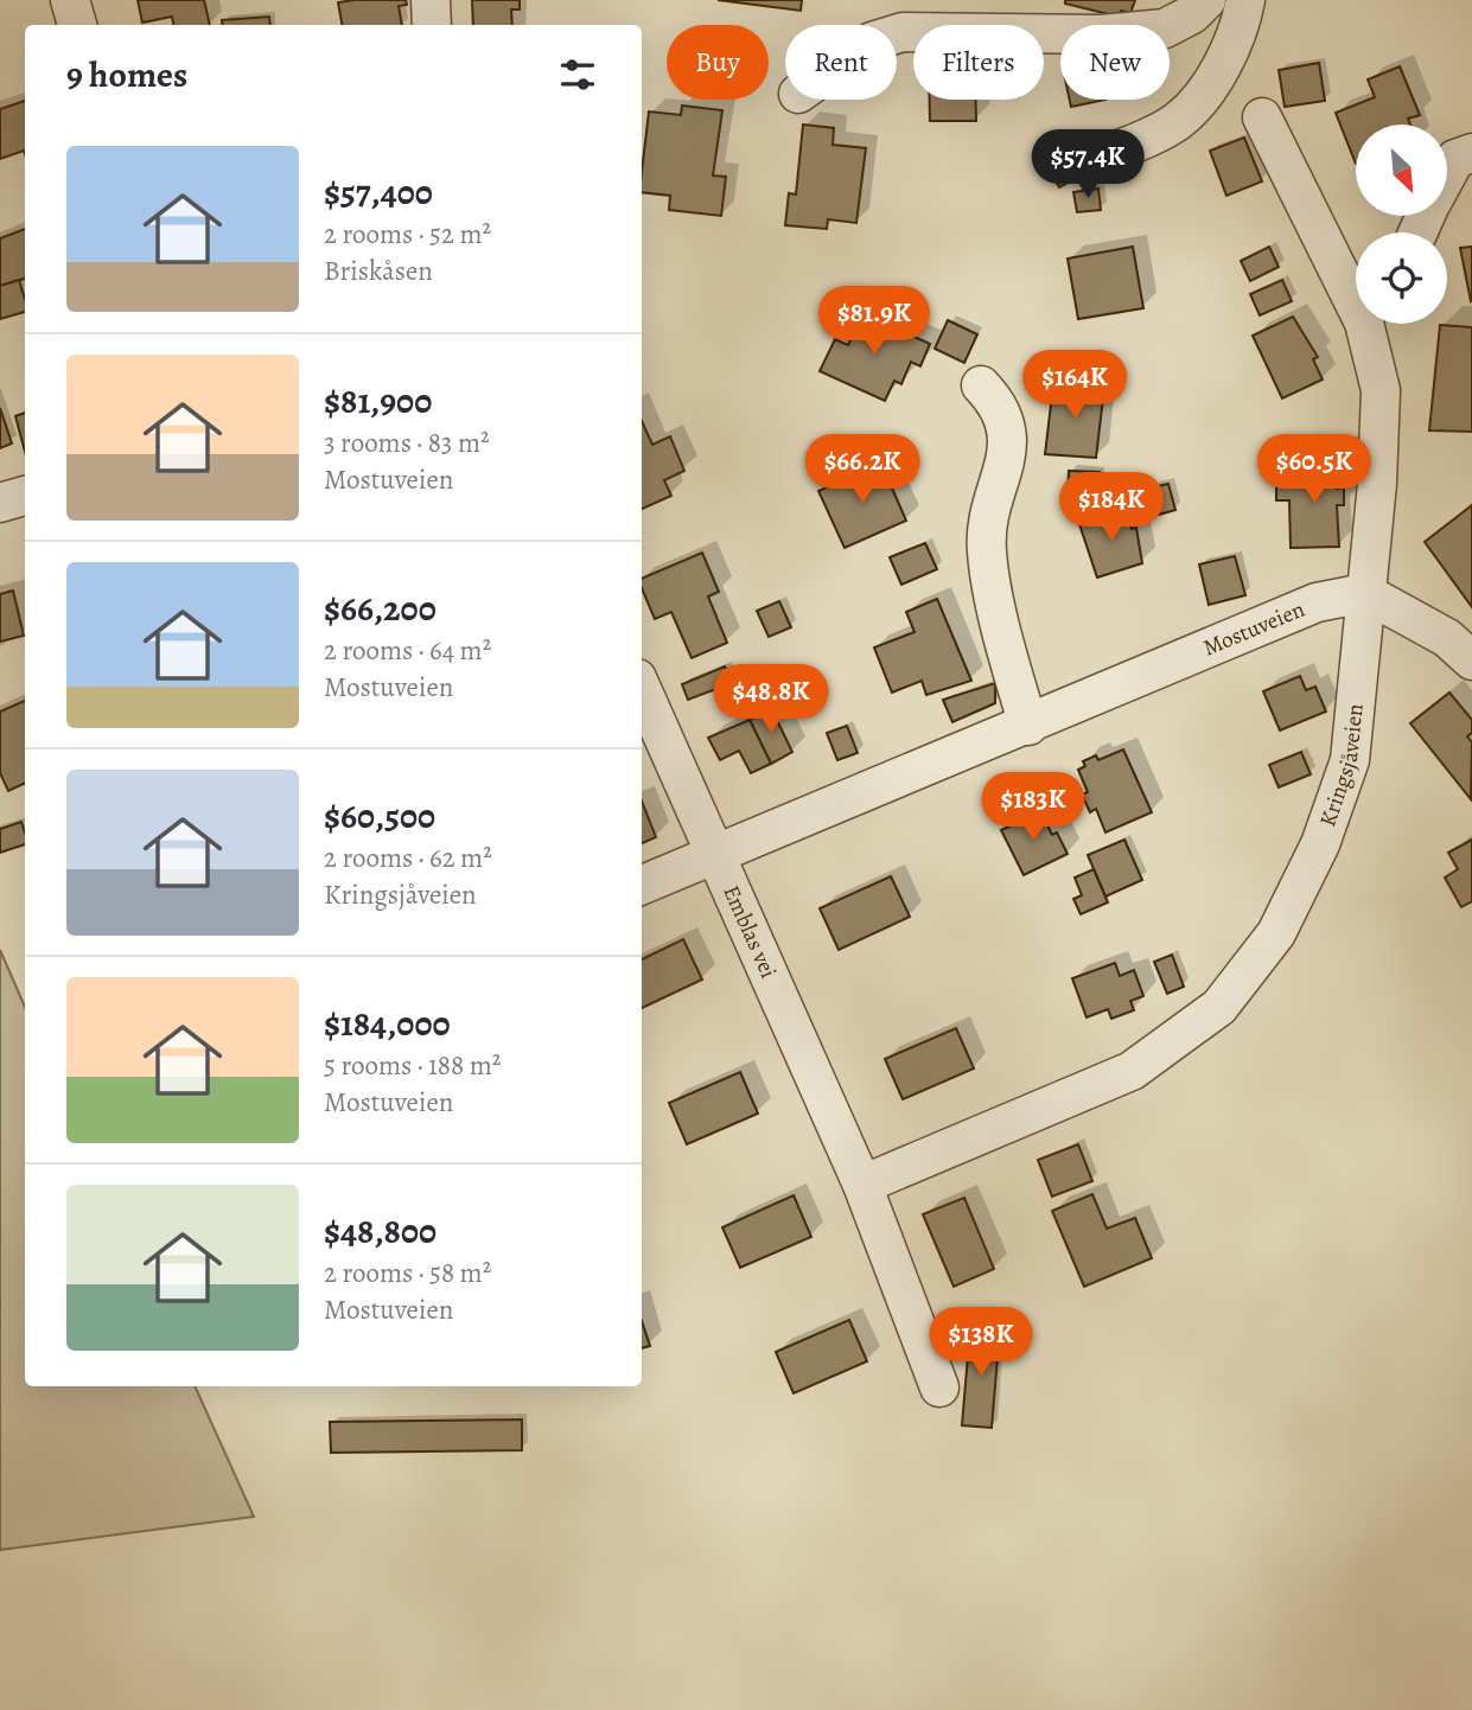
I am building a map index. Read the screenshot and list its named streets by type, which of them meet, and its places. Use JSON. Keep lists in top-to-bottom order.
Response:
{
  "streets": {
    "street": ["Mostuveien", "Kringsjåveien", "Emblas vei"]
  },
  "crossings": [
    ["Mostuveien", "Kringsjåveien"],
    ["Mostuveien", "Emblas vei"],
    ["Kringsjåveien", "Emblas vei"]
  ],
  "north": "bottom right",
  "page": {
    "chip": [
      "Buy",
      "Rent",
      "Filters",
      "New"
    ],
    "heading": "9 homes",
    "list": [
      {
        "name": "$57,400",
        "note": "2 rooms · 52 m² · Briskåsen"
      },
      {
        "name": "$81,900",
        "note": "3 rooms · 83 m² · Mostuveien"
      },
      {
        "name": "$66,200",
        "note": "2 rooms · 64 m² · Mostuveien"
      },
      {
        "name": "$60,500",
        "note": "2 rooms · 62 m² · Kringsjåveien"
      },
      {
        "name": "$184,000",
        "note": "5 rooms · 188 m² · Mostuveien"
      },
      {
        "name": "$48,800",
        "note": "2 rooms · 58 m² · Mostuveien"
      }
    ],
    "price": [
      "$57.4K",
      "$81.9K",
      "$164K",
      "$66.2K",
      "$60.5K",
      "$184K",
      "$48.8K",
      "$183K",
      "$138K"
    ]
  }
}
